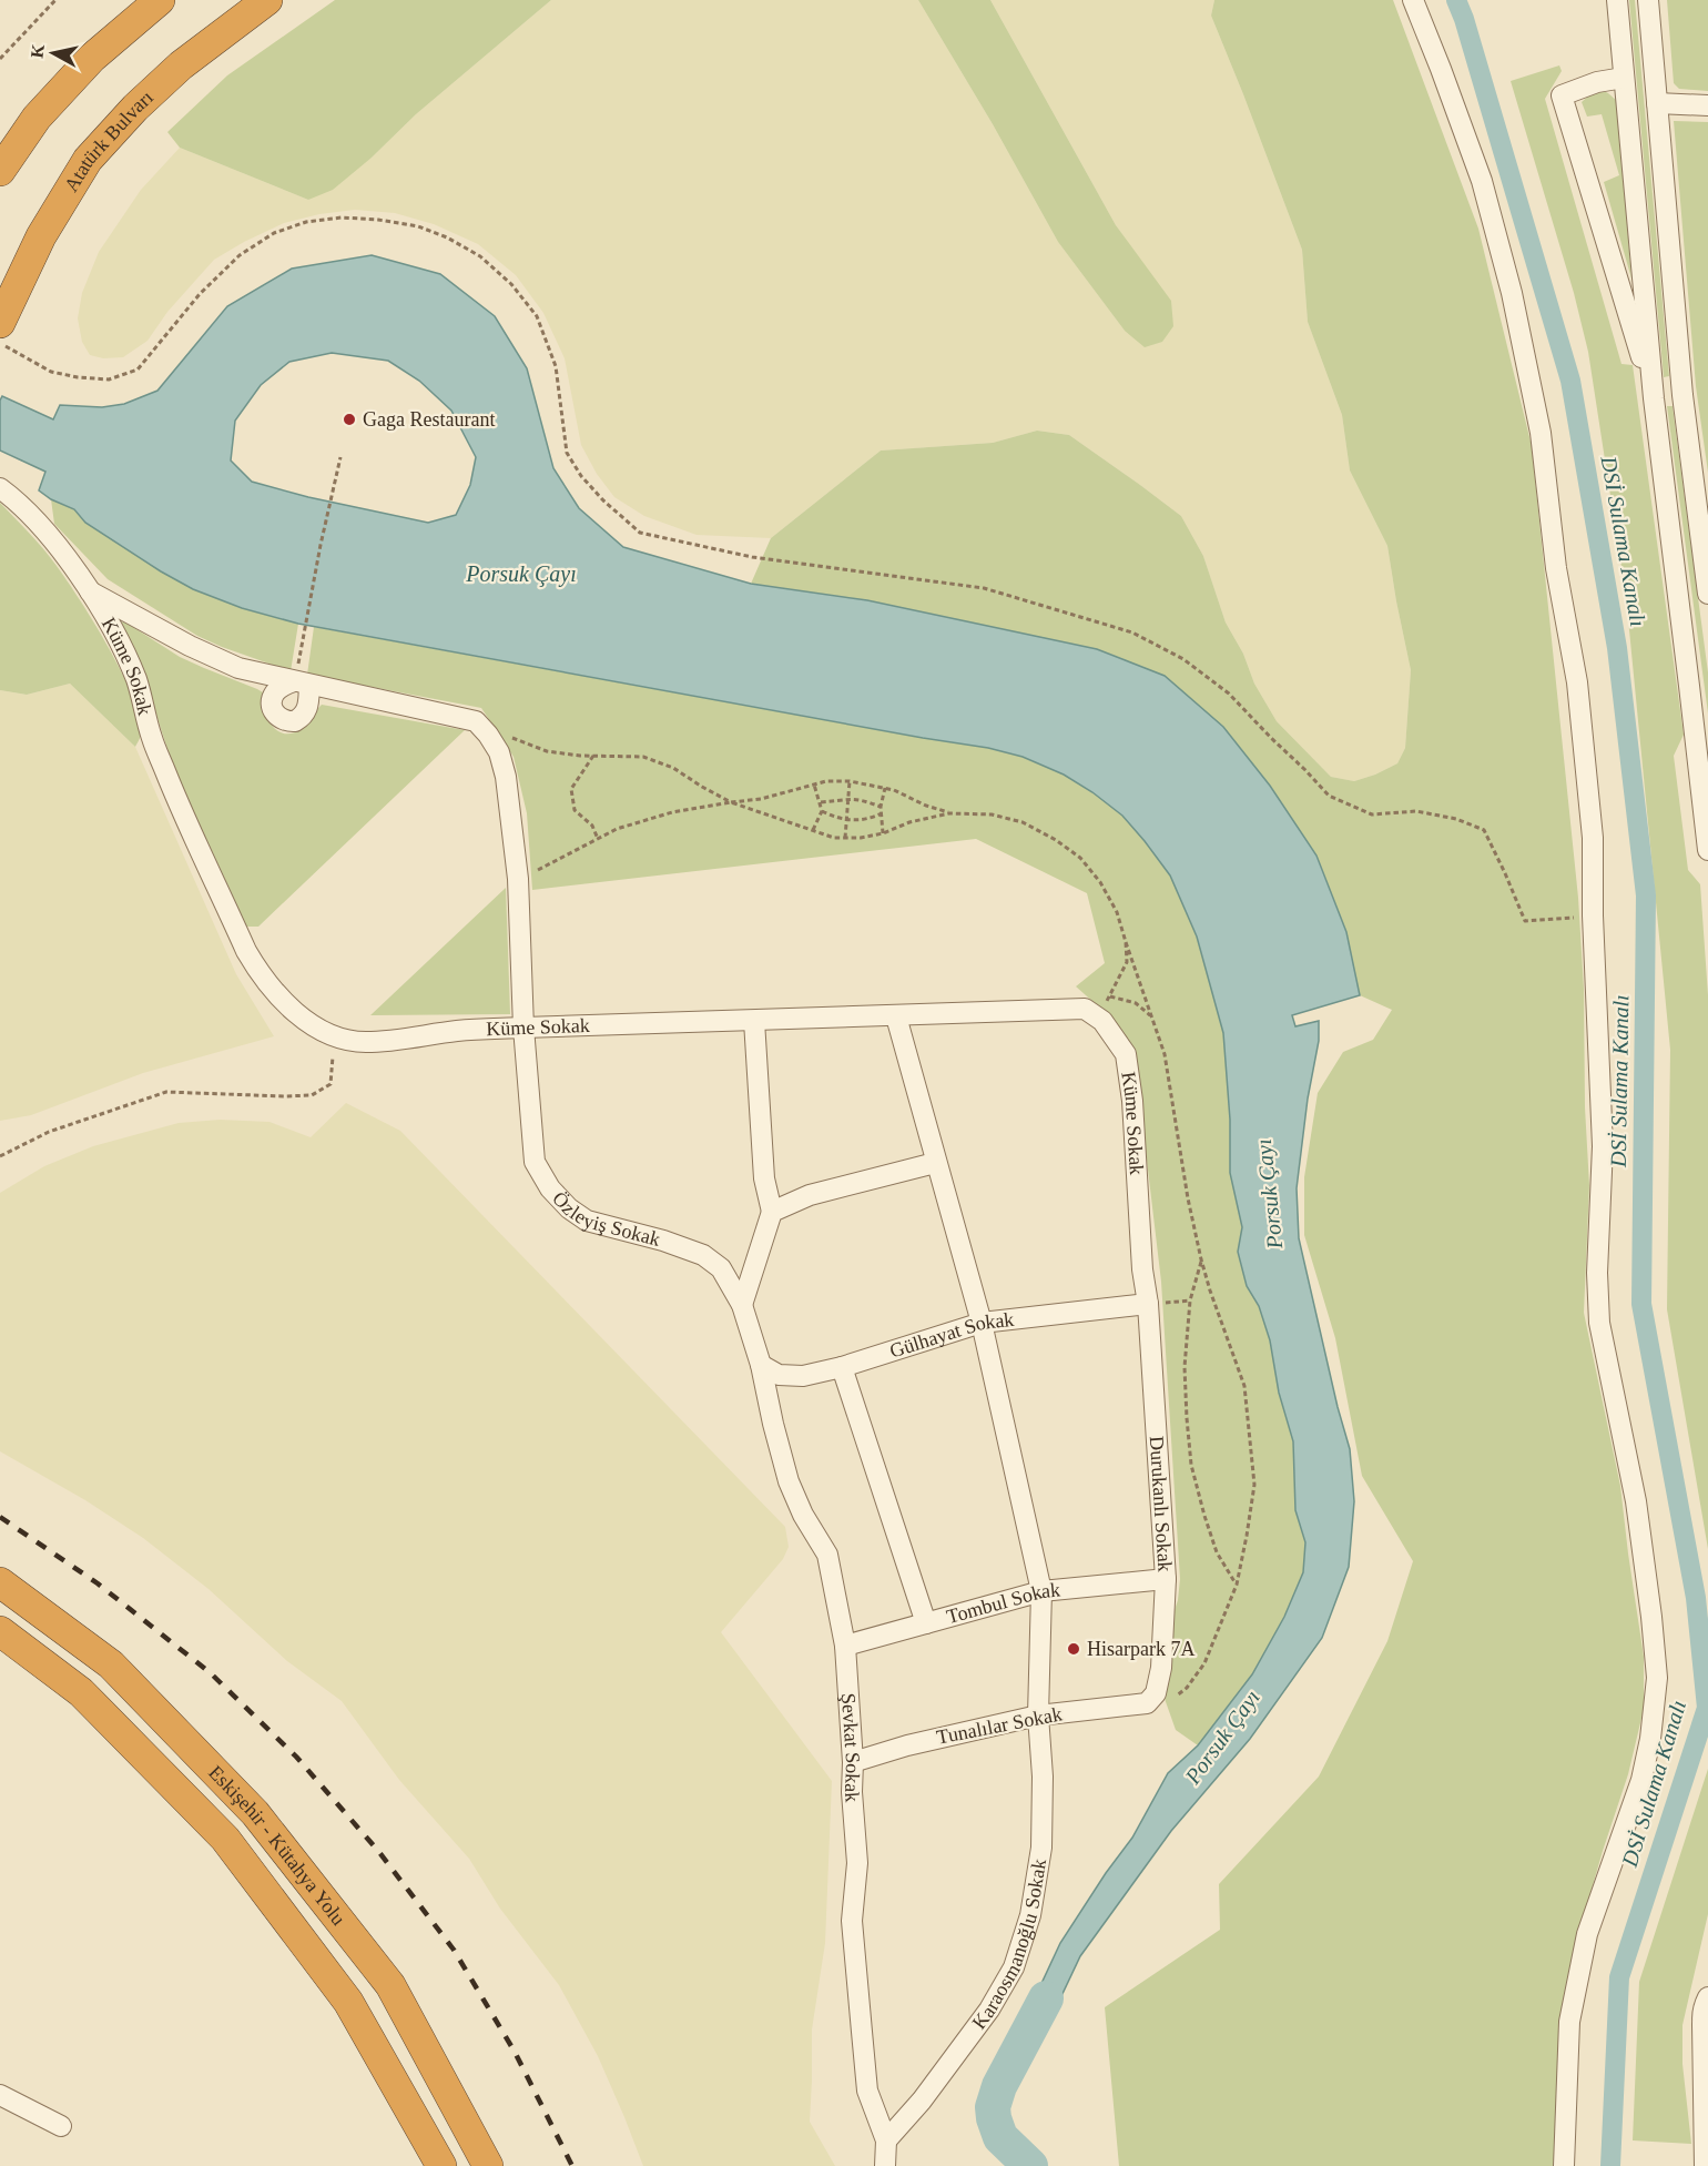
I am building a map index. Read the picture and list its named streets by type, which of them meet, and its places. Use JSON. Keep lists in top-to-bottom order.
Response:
{
  "streets": {
    "highway": ["Atatürk Bulvarı", "Eskişehir - Kütahya Yolu"],
    "street": [
      "Küme Sokak",
      "Özleyiş Sokak",
      "Gülhayat Sokak",
      "Durukanlı Sokak",
      "Tombul Sokak",
      "Tunalılar Sokak",
      "Şevkat Sokak",
      "Karaosmanoğlu Sokak"
    ]
  },
  "crossings": [
    ["Küme Sokak", "Özleyiş Sokak"],
    ["Küme Sokak", "Gülhayat Sokak"],
    ["Küme Sokak", "Durukanlı Sokak"],
    ["Küme Sokak", "Karaosmanoğlu Sokak"],
    ["Özleyiş Sokak", "Gülhayat Sokak"],
    ["Özleyiş Sokak", "Şevkat Sokak"],
    ["Gülhayat Sokak", "Durukanlı Sokak"],
    ["Gülhayat Sokak", "Şevkat Sokak"],
    ["Gülhayat Sokak", "Karaosmanoğlu Sokak"],
    ["Durukanlı Sokak", "Tombul Sokak"],
    ["Durukanlı Sokak", "Tunalılar Sokak"],
    ["Tombul Sokak", "Şevkat Sokak"],
    ["Tombul Sokak", "Karaosmanoğlu Sokak"],
    ["Tunalılar Sokak", "Şevkat Sokak"],
    ["Tunalılar Sokak", "Karaosmanoğlu Sokak"],
    ["Şevkat Sokak", "Karaosmanoğlu Sokak"]
  ],
  "water": ["DSİ Sulama Kanalı", "Porsuk Çayı"],
  "places": ["Gaga Restaurant", "Hisarpark 7A"],
  "north": "left"
}
